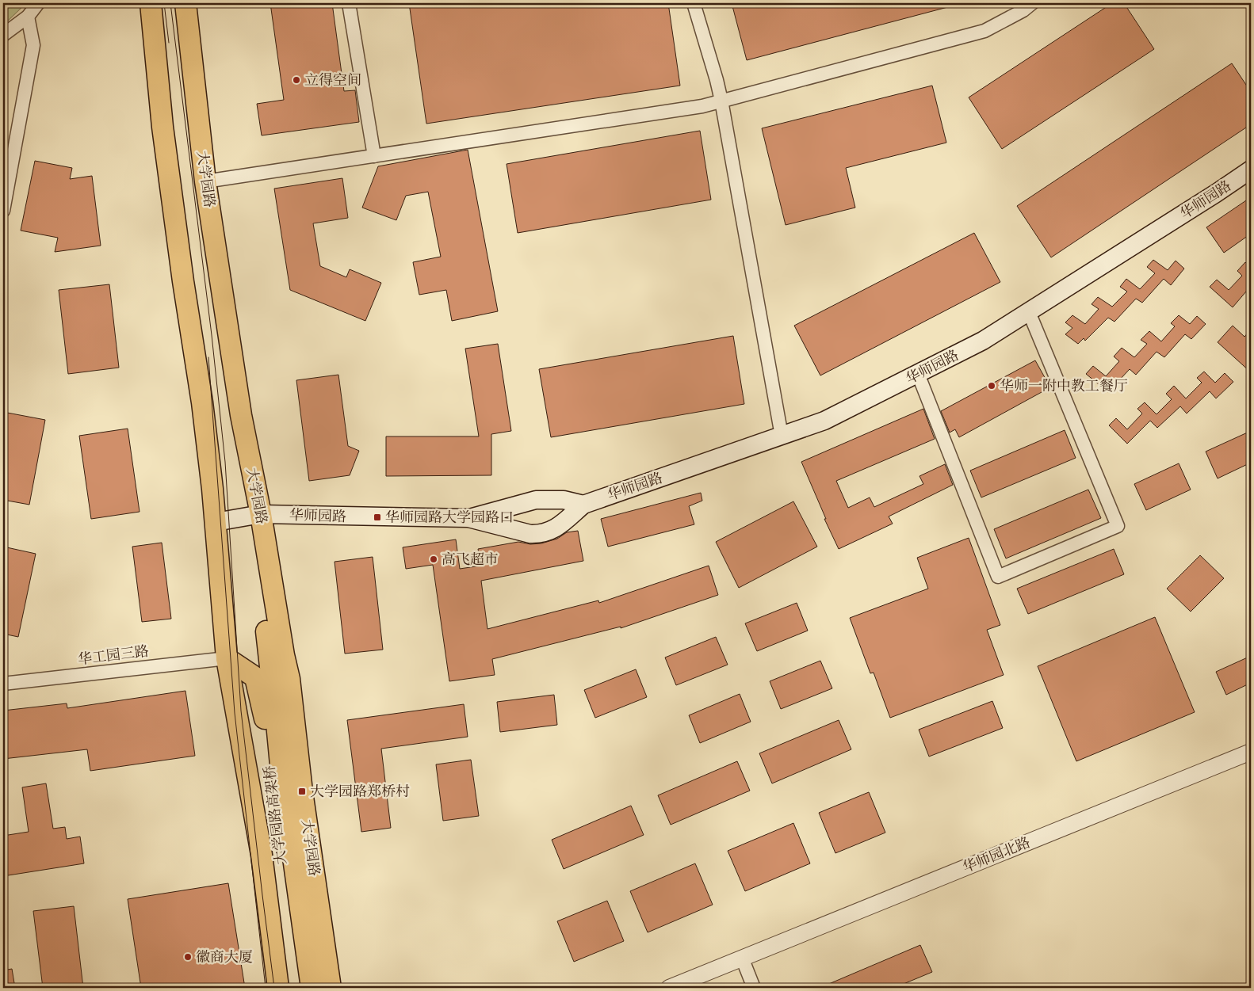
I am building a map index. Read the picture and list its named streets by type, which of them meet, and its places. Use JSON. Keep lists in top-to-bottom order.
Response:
{
  "streets": {
    "main road": ["大学园路", "华师园路", "大学园路高架桥"],
    "street": ["华工园三路", "华师园北路"]
  },
  "crossings": [
    ["大学园路", "华师园路"],
    ["大学园路", "大学园路高架桥"],
    ["华工园三路", "大学园路高架桥"]
  ],
  "places": {
    "other": [
      "立得空间",
      "华师一附中教工餐厅",
      "高飞超市",
      "徽商大厦"
    ],
    "transit": ["华师园路大学园路口", "大学园路郑桥村"]
  }
}
